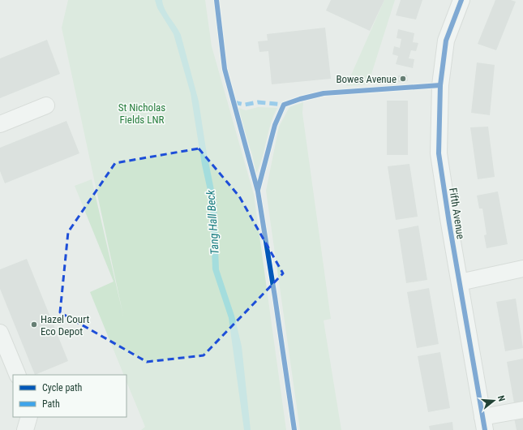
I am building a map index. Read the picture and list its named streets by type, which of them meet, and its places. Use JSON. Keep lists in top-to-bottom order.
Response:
{
  "streets": {
    "street": ["Fifth Avenue"]
  },
  "water": ["Tang Hall Beck"],
  "parks": ["St Nicholas Fields LNR"],
  "places": ["Bowes Avenue", "Hazel Court Eco Depot"],
  "legend": ["Cycle path", "Path"],
  "north": "right"
}
